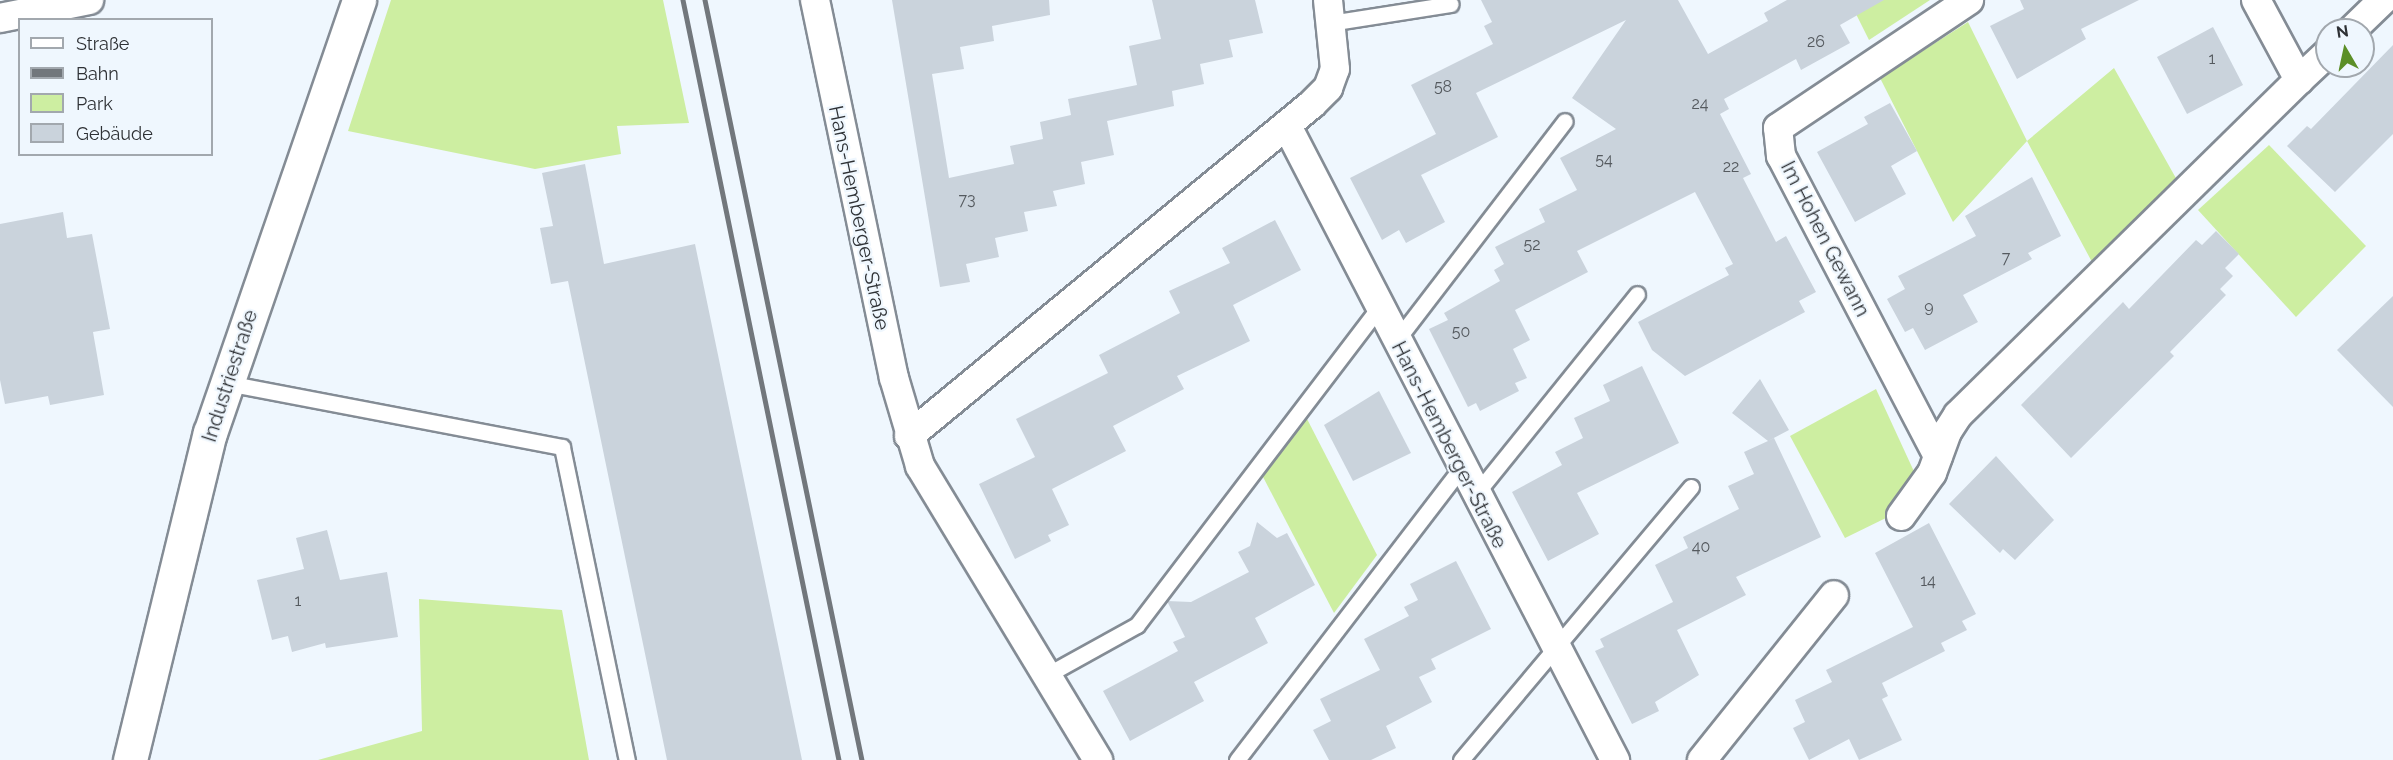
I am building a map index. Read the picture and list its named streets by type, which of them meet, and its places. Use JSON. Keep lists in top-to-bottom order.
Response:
{
  "streets": {
    "street": ["Hans-Hemberger-Straße", "Im Hohen Gewann", "Industriestraße"]
  },
  "house_numbers": [
    "26",
    "1",
    "58",
    "24",
    "54",
    "22",
    "73",
    "52",
    "7",
    "9",
    "50",
    "40",
    "14",
    "1"
  ],
  "legend": [
    "Straße",
    "Bahn",
    "Park",
    "Gebäude"
  ],
  "north": "top"
}
